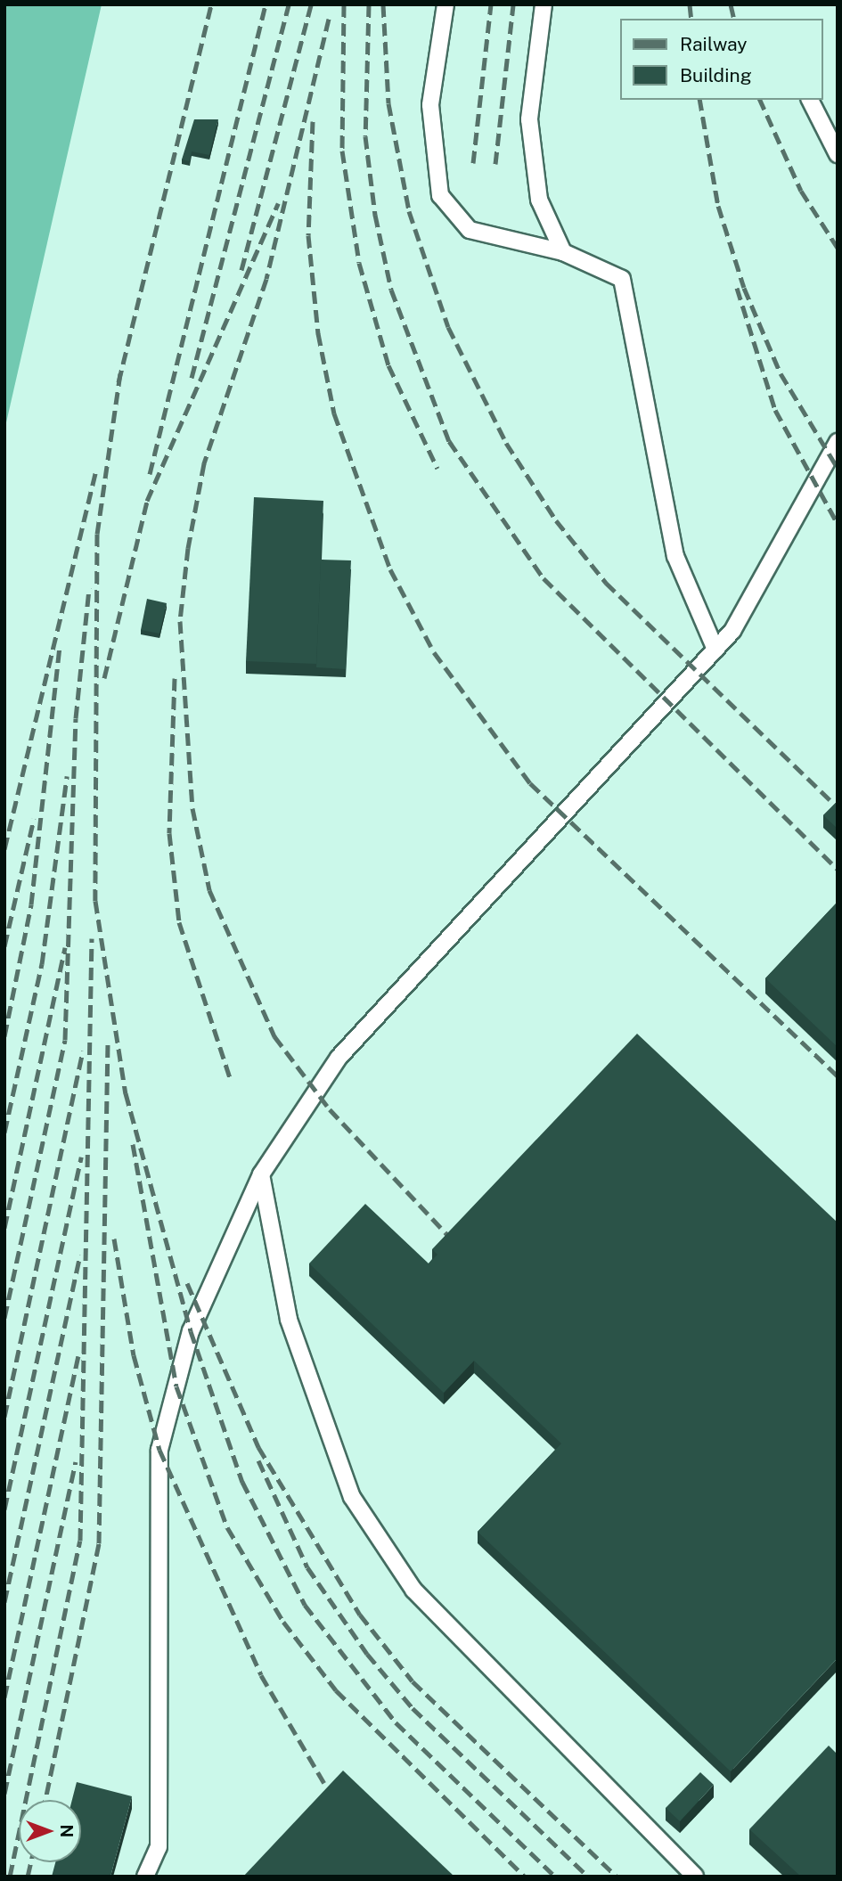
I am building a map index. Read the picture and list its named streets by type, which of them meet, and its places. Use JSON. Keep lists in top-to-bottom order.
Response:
{
  "legend": ["Railway", "Building"],
  "north": "right"
}
